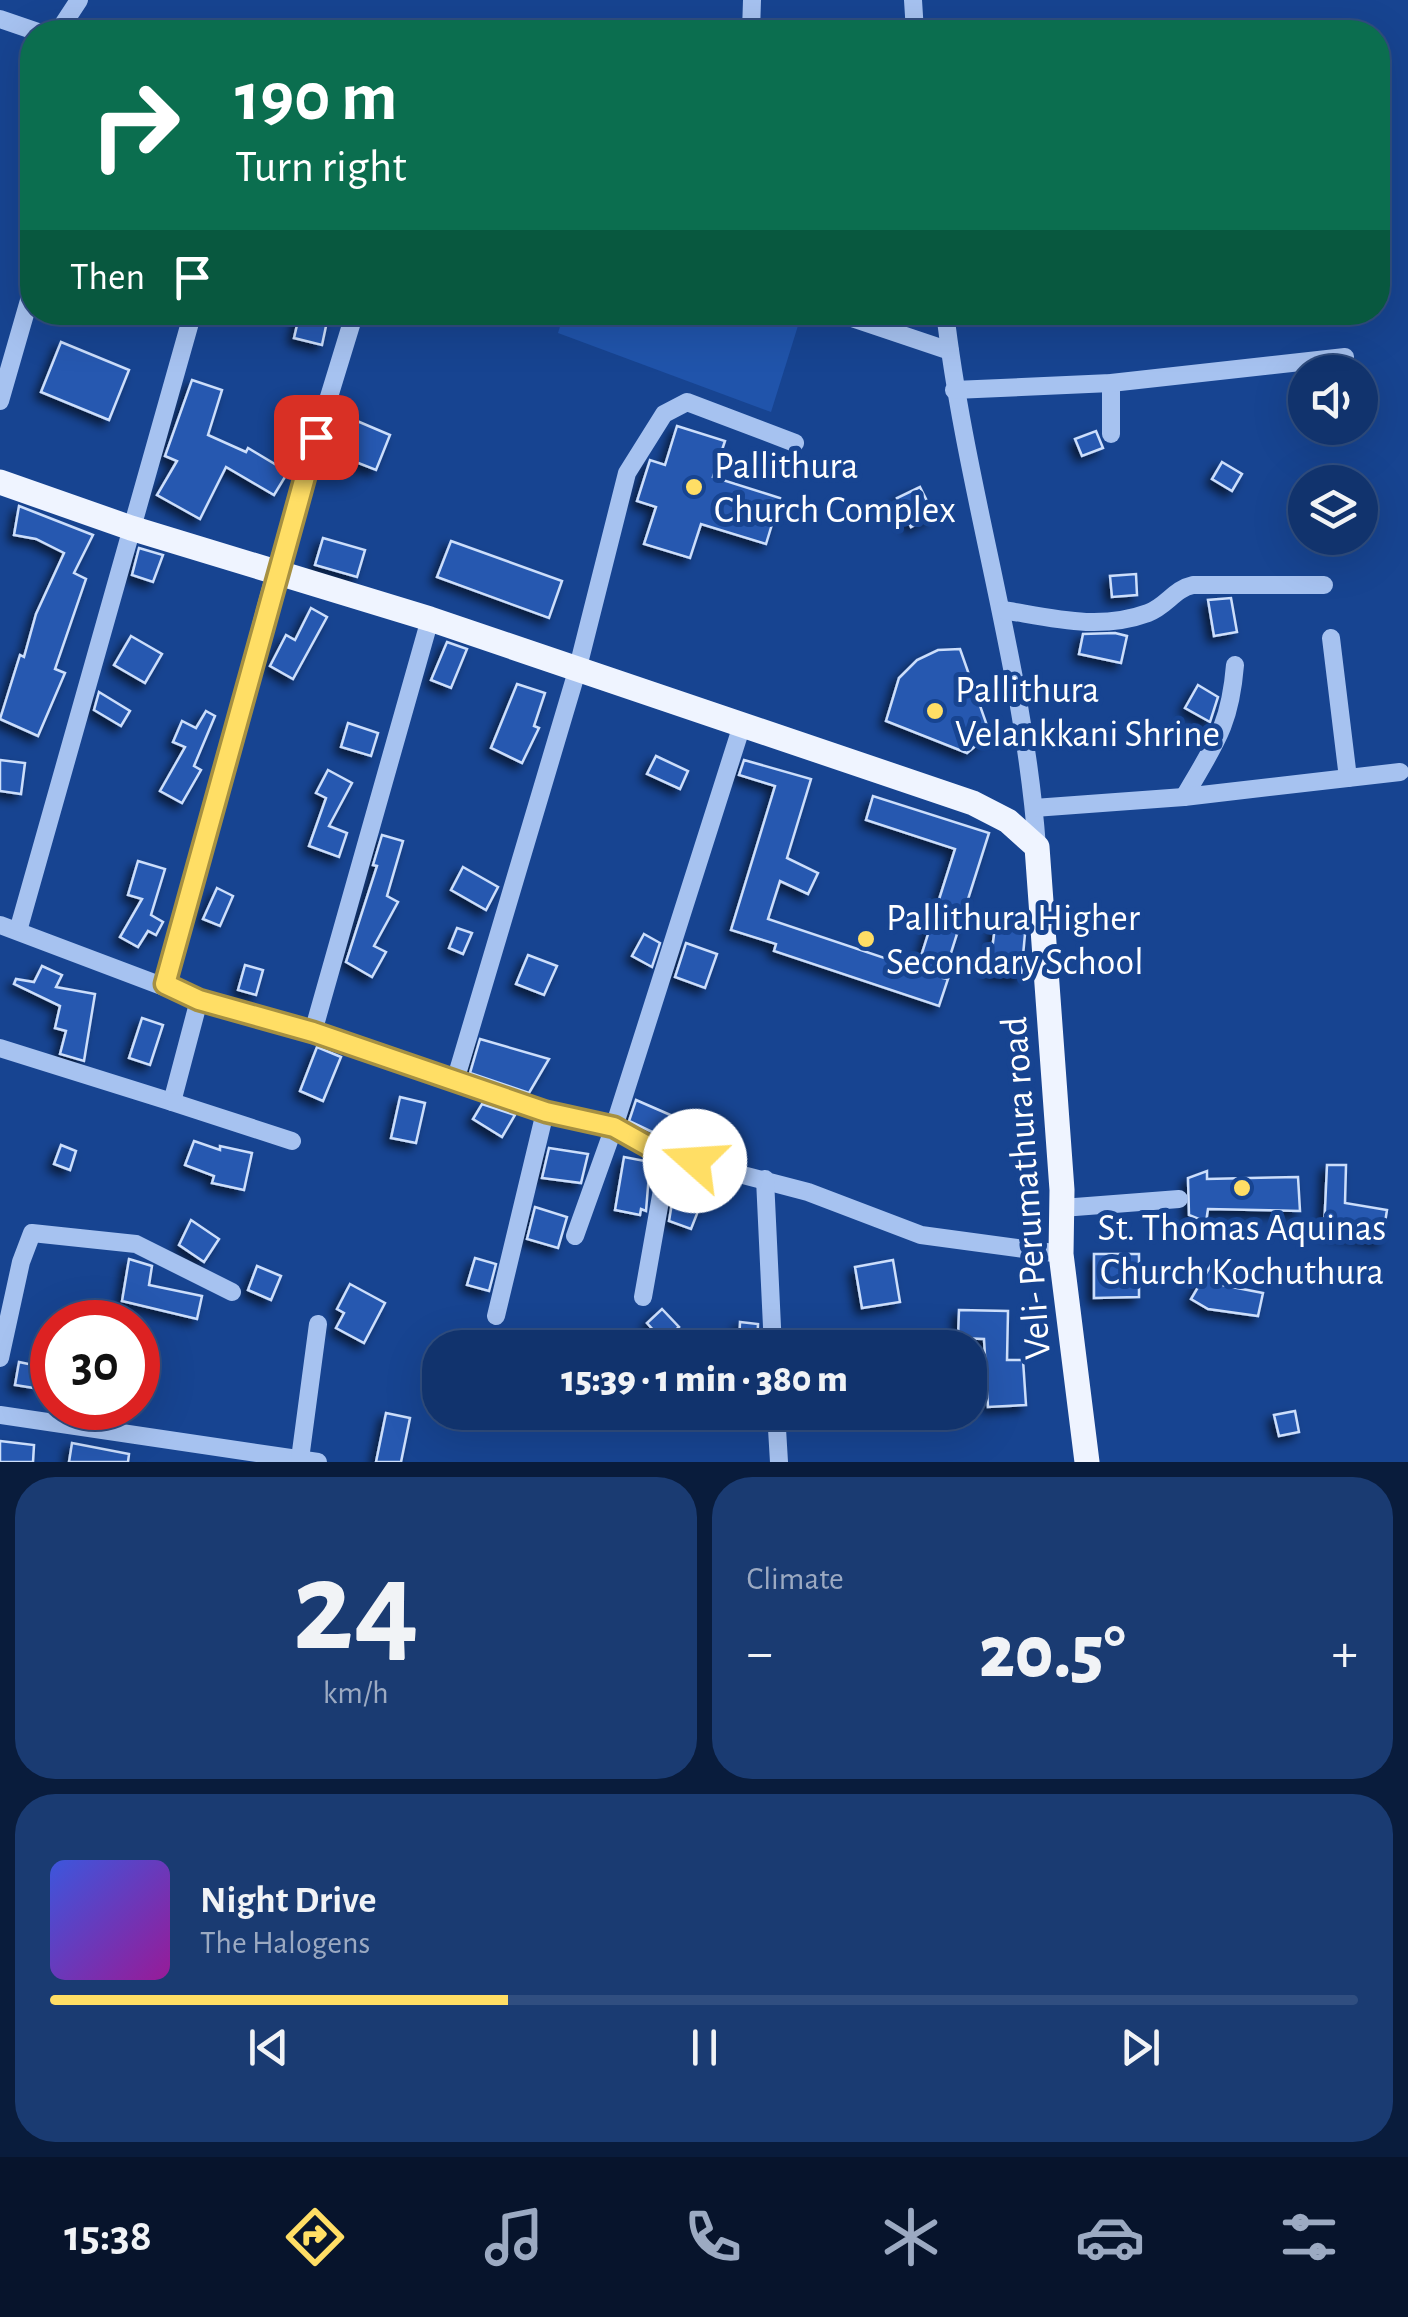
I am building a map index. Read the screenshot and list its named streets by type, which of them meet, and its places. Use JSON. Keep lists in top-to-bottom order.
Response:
{
  "streets": {
    "main road": ["Veli- Perumathura road"]
  },
  "places": [
    "Pallithura Church Complex",
    "Pallithura Velankkani Shrine",
    "Pallithura Higher Secondary School",
    "St. Thomas Aquinas Church Kochuthura"
  ],
  "page": {
    "turn": ["190 m", "Turn right"],
    "then": "Then",
    "limit": "30",
    "trip": "15:39 · 1 min · 380 m",
    "tile": [
      ["24", "km/h"],
      "Climate"
    ],
    "heat": ["−", "20.5°", "+"],
    "song": ["Night Drive", "The Halogens"],
    "tabs": "15:38"
  }
}
